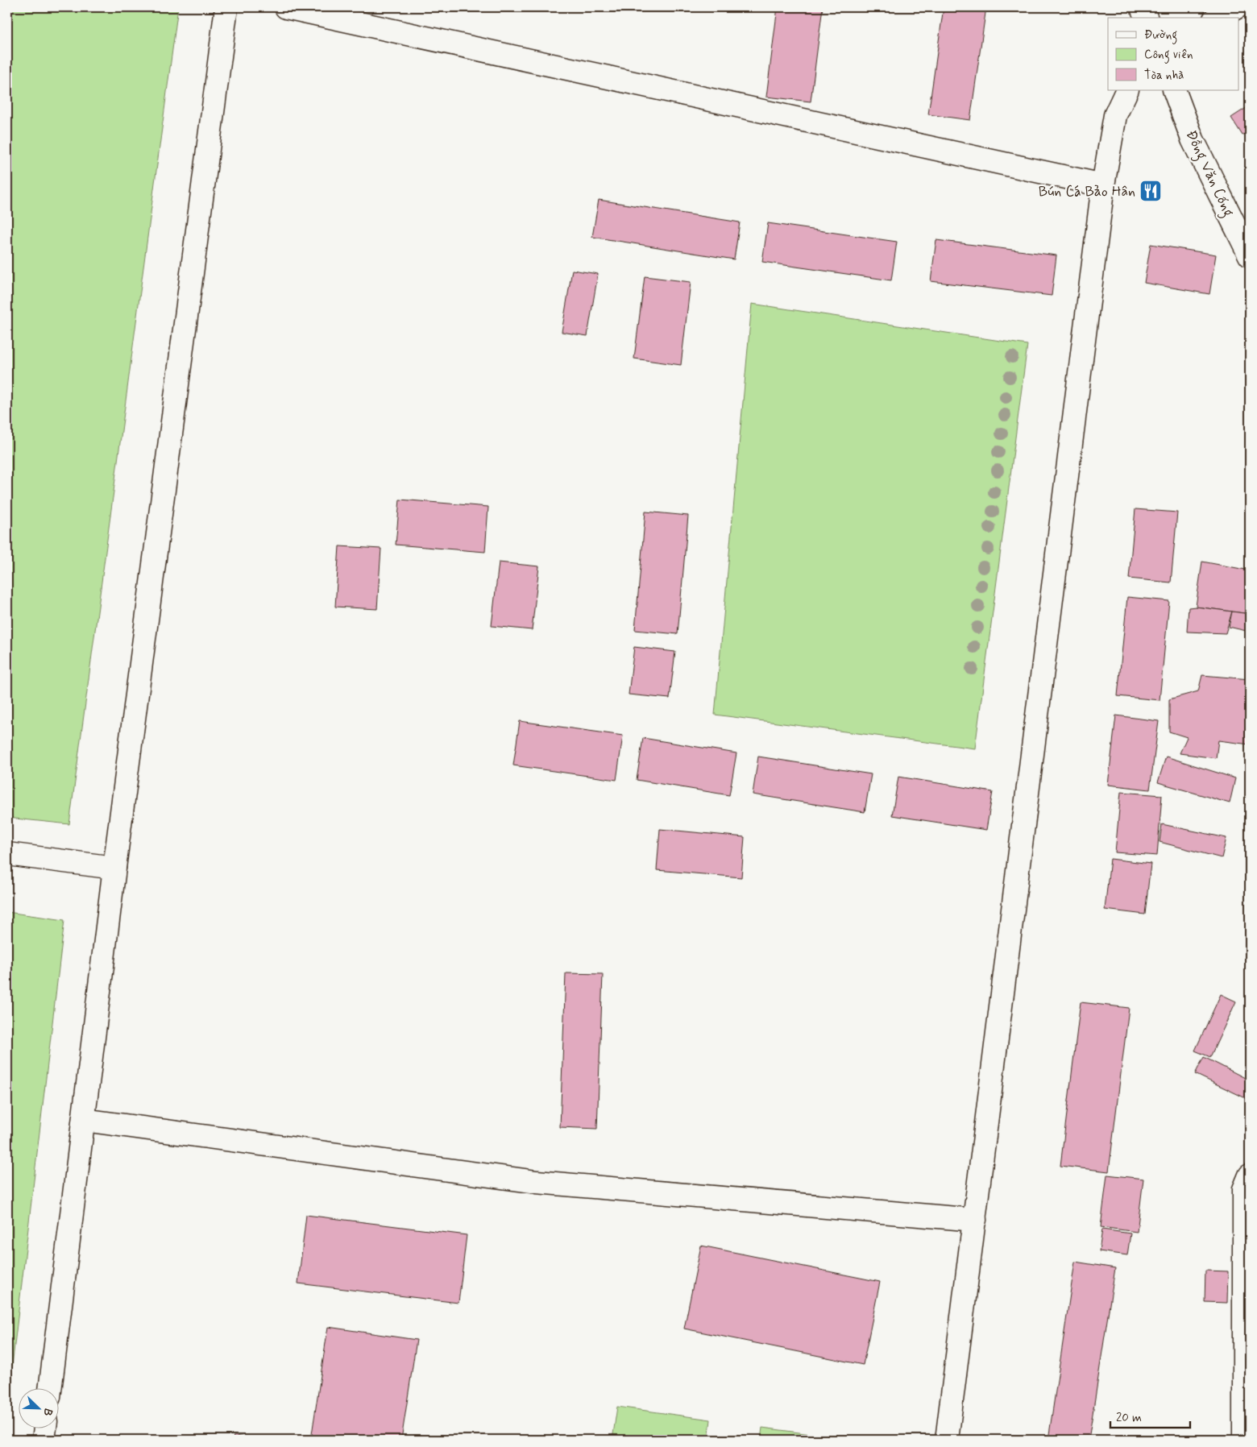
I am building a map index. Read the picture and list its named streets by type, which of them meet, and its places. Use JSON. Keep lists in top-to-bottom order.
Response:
{
  "streets": {
    "street": ["Đồng Văn Cống"]
  },
  "places": {
    "restaurant": ["Bún Cá Bảo Hân"]
  },
  "legend": ["Đường", "Công viên", "Tòa nhà"],
  "scale_bar": "20 m",
  "north": "bottom right"
}
